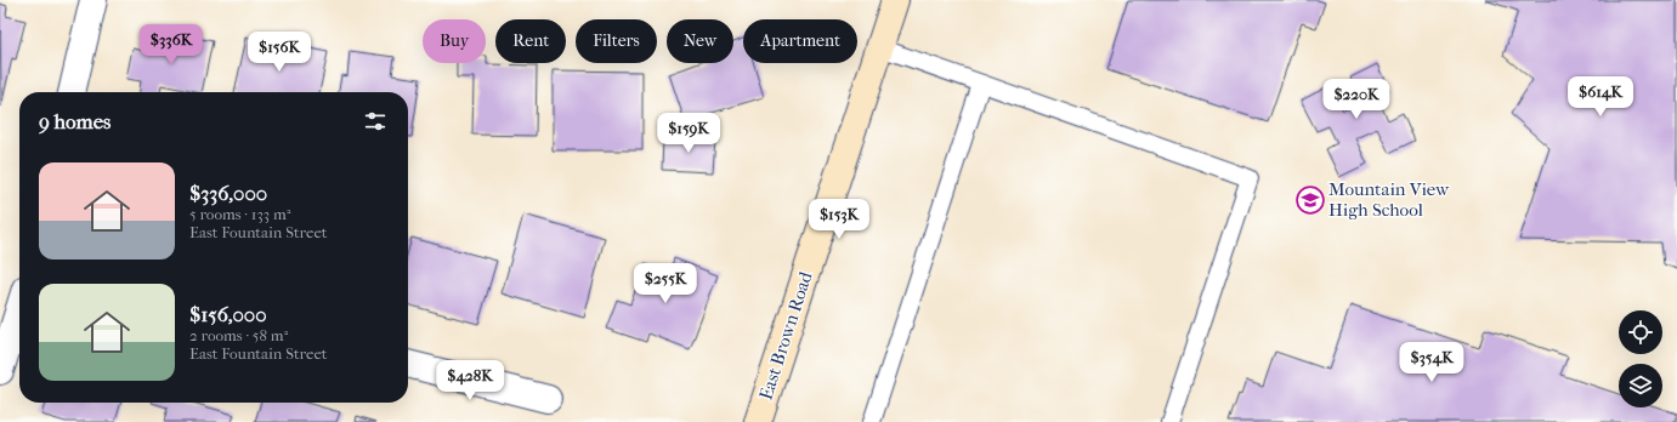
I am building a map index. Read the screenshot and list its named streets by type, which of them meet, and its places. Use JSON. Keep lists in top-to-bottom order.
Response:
{
  "streets": {
    "main road": ["East Brown Road"]
  },
  "places": {
    "school or university": ["Mountain View High School"]
  },
  "page": {
    "chip": [
      "Buy",
      "Rent",
      "Filters",
      "New",
      "Apartment"
    ],
    "price": [
      "$336K",
      "$156K",
      "$614K",
      "$220K",
      "$159K",
      "$153K",
      "$255K",
      "$354K",
      "$428K"
    ],
    "heading": "9 homes",
    "list": [
      {
        "name": "$336,000",
        "note": "5 rooms · 133 m² · East Fountain Street"
      },
      {
        "name": "$156,000",
        "note": "2 rooms · 58 m² · East Fountain Street"
      }
    ]
  }
}
